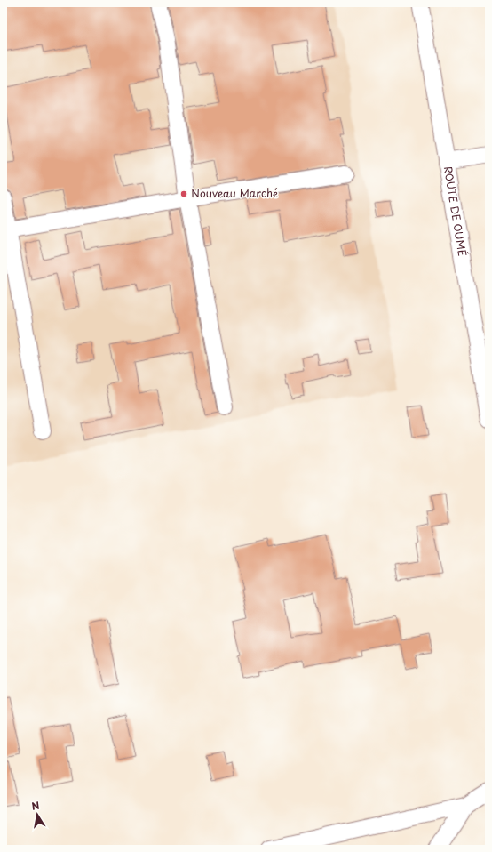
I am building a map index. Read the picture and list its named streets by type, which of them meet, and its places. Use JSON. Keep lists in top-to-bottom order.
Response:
{
  "streets": {
    "street": ["ROUTE DE OUMÉ"]
  },
  "places": ["Nouveau Marché"],
  "north": "top"
}
